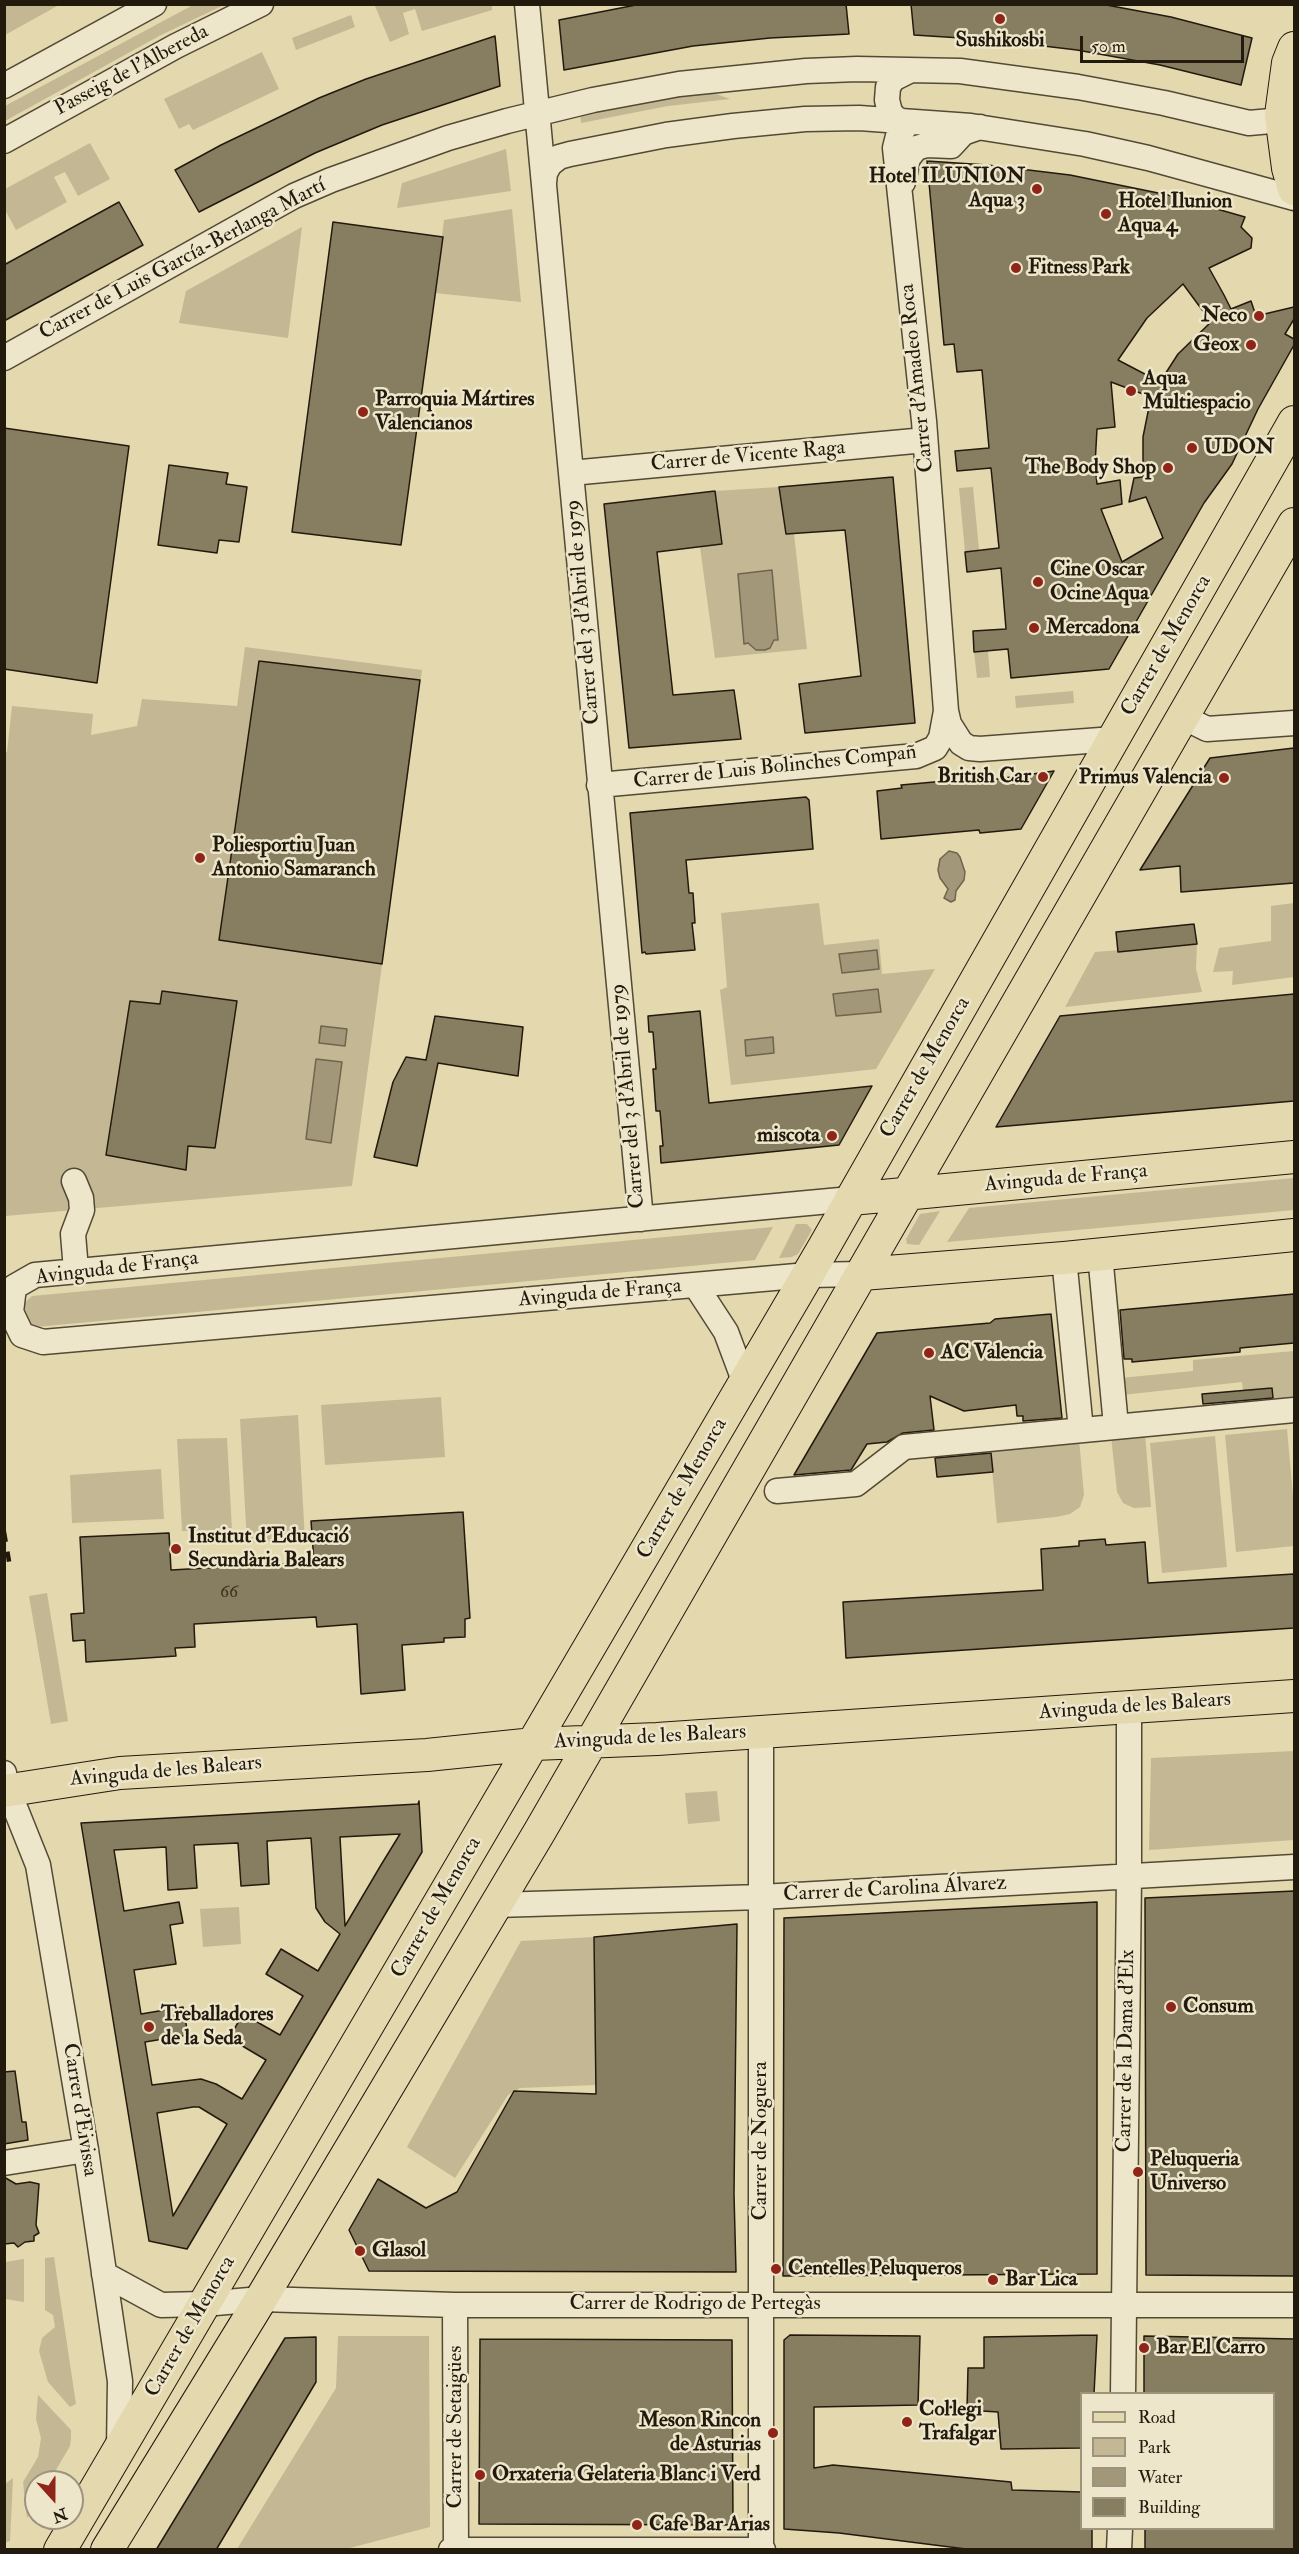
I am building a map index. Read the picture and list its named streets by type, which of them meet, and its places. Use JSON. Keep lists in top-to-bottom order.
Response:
{
  "streets": {
    "main road": ["Carrer de Menorca", "Avinguda de França", "Avinguda de les Balears"],
    "street": [
      "Passeig de l'Albereda",
      "Carrer de Luis García-Berlanga Martí",
      "Carrer d'Amadeo Roca",
      "Carrer de Vicente Raga",
      "Carrer del 3 d'Abril de 1979",
      "Carrer de Luis Bolinches Compañ",
      "Carrer de Carolina Álvarez",
      "Carrer de la Dama d'Elx",
      "Carrer d'Eivissa",
      "Carrer de Noguera",
      "Carrer de Rodrigo de Pertegàs",
      "Carrer de Setaigües"
    ]
  },
  "crossings": [
    ["Carrer de Luis García-Berlanga Martí", "Carrer del 3 d'Abril de 1979"],
    ["Carrer d'Amadeo Roca", "Carrer de Vicente Raga"],
    ["Carrer d'Amadeo Roca", "Carrer de Luis Bolinches Compañ"],
    ["Carrer de Vicente Raga", "Carrer del 3 d'Abril de 1979"],
    ["Carrer del 3 d'Abril de 1979", "Carrer de Luis Bolinches Compañ"],
    ["Carrer del 3 d'Abril de 1979", "Avinguda de França"],
    ["Carrer de Menorca", "Avinguda de França"],
    ["Carrer de Menorca", "Avinguda de les Balears"],
    ["Carrer de Menorca", "Carrer de Carolina Álvarez"],
    ["Carrer de Menorca", "Carrer d'Eivissa"],
    ["Carrer de Menorca", "Carrer de Rodrigo de Pertegàs"],
    ["Avinguda de les Balears", "Carrer de la Dama d'Elx"],
    ["Avinguda de les Balears", "Carrer d'Eivissa"],
    ["Avinguda de les Balears", "Carrer de Noguera"],
    ["Carrer de Carolina Álvarez", "Carrer de la Dama d'Elx"],
    ["Carrer de Carolina Álvarez", "Carrer de Noguera"],
    ["Carrer de la Dama d'Elx", "Carrer de Rodrigo de Pertegàs"],
    ["Carrer d'Eivissa", "Carrer de Rodrigo de Pertegàs"],
    ["Carrer de Noguera", "Carrer de Rodrigo de Pertegàs"],
    ["Carrer de Rodrigo de Pertegàs", "Carrer de Setaigües"]
  ],
  "places": [
    "Sushikosbi",
    "Hotel ILUNION Aqua 3",
    "Hotel Ilunion Aqua 4",
    "Fitness Park",
    "Neco",
    "Geox",
    "Aqua Multiespacio",
    "Parroquia Mártires Valencianos",
    "UDON",
    "The Body Shop",
    "Cine Oscar Ocine Aqua",
    "Mercadona",
    "British Car",
    "Primus Valencia",
    "Poliesportiu Juan Antonio Samaranch",
    "miscota",
    "AC Valencia",
    "Institut d'Educació Secundària Balears",
    "Consum",
    "Treballadores de la Seda",
    "Peluqueria Universo",
    "Glasol",
    "Centelles Peluqueros",
    "Bar Lica",
    "Bar El Carro",
    "Col·legi Trafalgar",
    "Meson Rincon de Asturias",
    "Orxateria Gelateria Blanc i Verd",
    "Cafe Bar Arias"
  ],
  "house_numbers": ["66"],
  "legend": [
    "Road",
    "Park",
    "Water",
    "Building"
  ],
  "scale_bar": "50 m",
  "north": "bottom"
}
